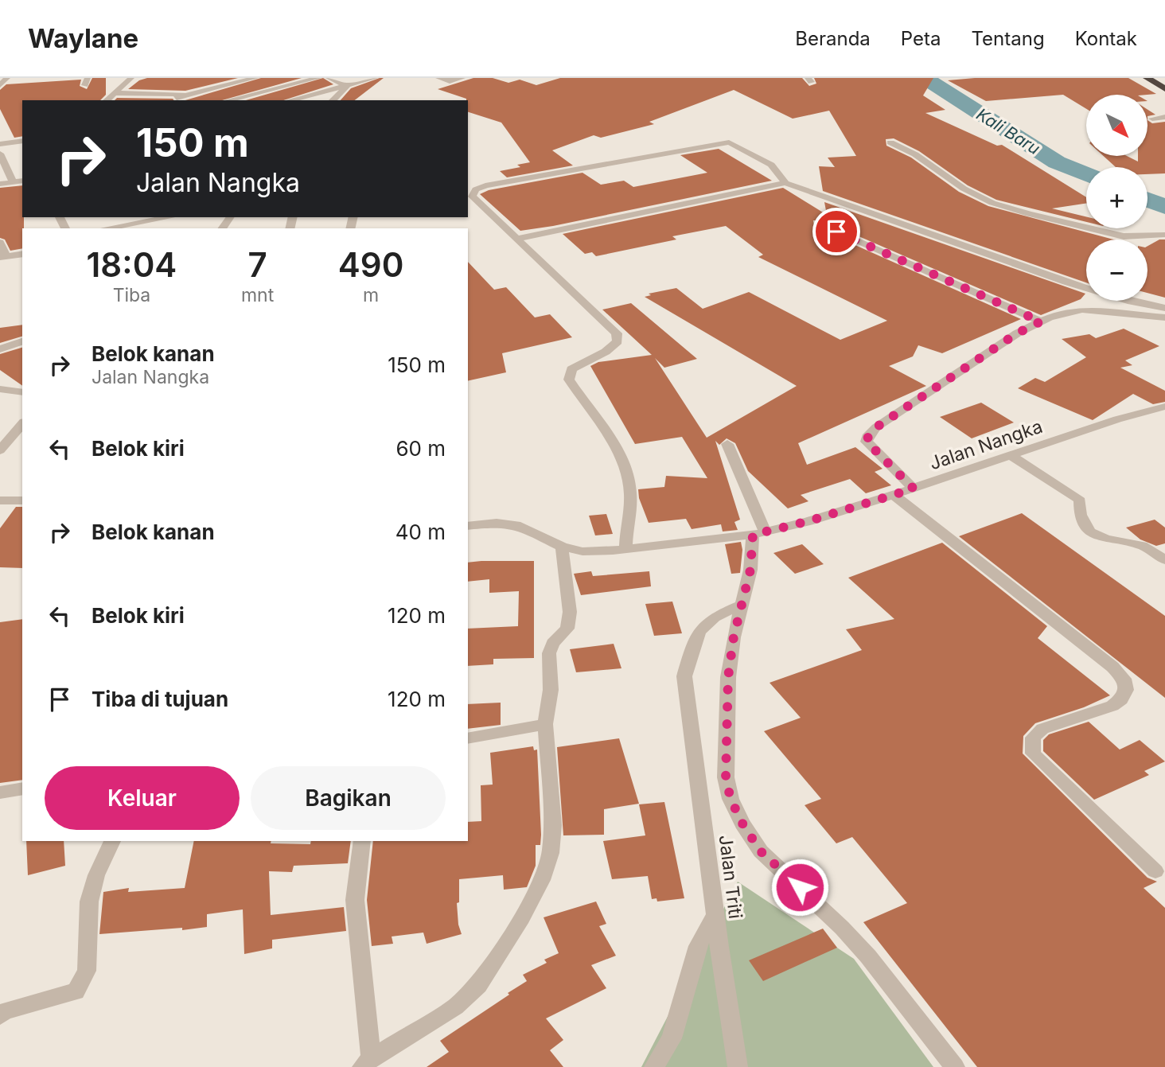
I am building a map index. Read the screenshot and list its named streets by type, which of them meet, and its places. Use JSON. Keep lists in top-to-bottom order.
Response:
{
  "streets": {
    "street": ["Jalan Nangka", "Jalan Triti"]
  },
  "water": ["Kali Baru"],
  "north": "bottom right",
  "page": {
    "header": "Waylane",
    "nav": [
      "Beranda",
      "Peta",
      "Tentang",
      "Kontak"
    ],
    "map_buttons": ["+", "−"],
    "turn": ["150 m", "Jalan Nangka"],
    "eta": [
      "18:04",
      "Tiba",
      "7",
      "mnt",
      "490",
      "m"
    ],
    "list": [
      {
        "name": "Belok kanan",
        "note": "Jalan Nangka",
        "value": "150 m"
      },
      {
        "name": "Belok kiri",
        "value": "60 m"
      },
      {
        "name": "Belok kanan",
        "value": "40 m"
      },
      {
        "name": "Belok kiri",
        "value": "120 m"
      },
      {
        "name": "Tiba di tujuan",
        "value": "120 m"
      }
    ],
    "buttons": ["Keluar", "Bagikan"]
  }
}
